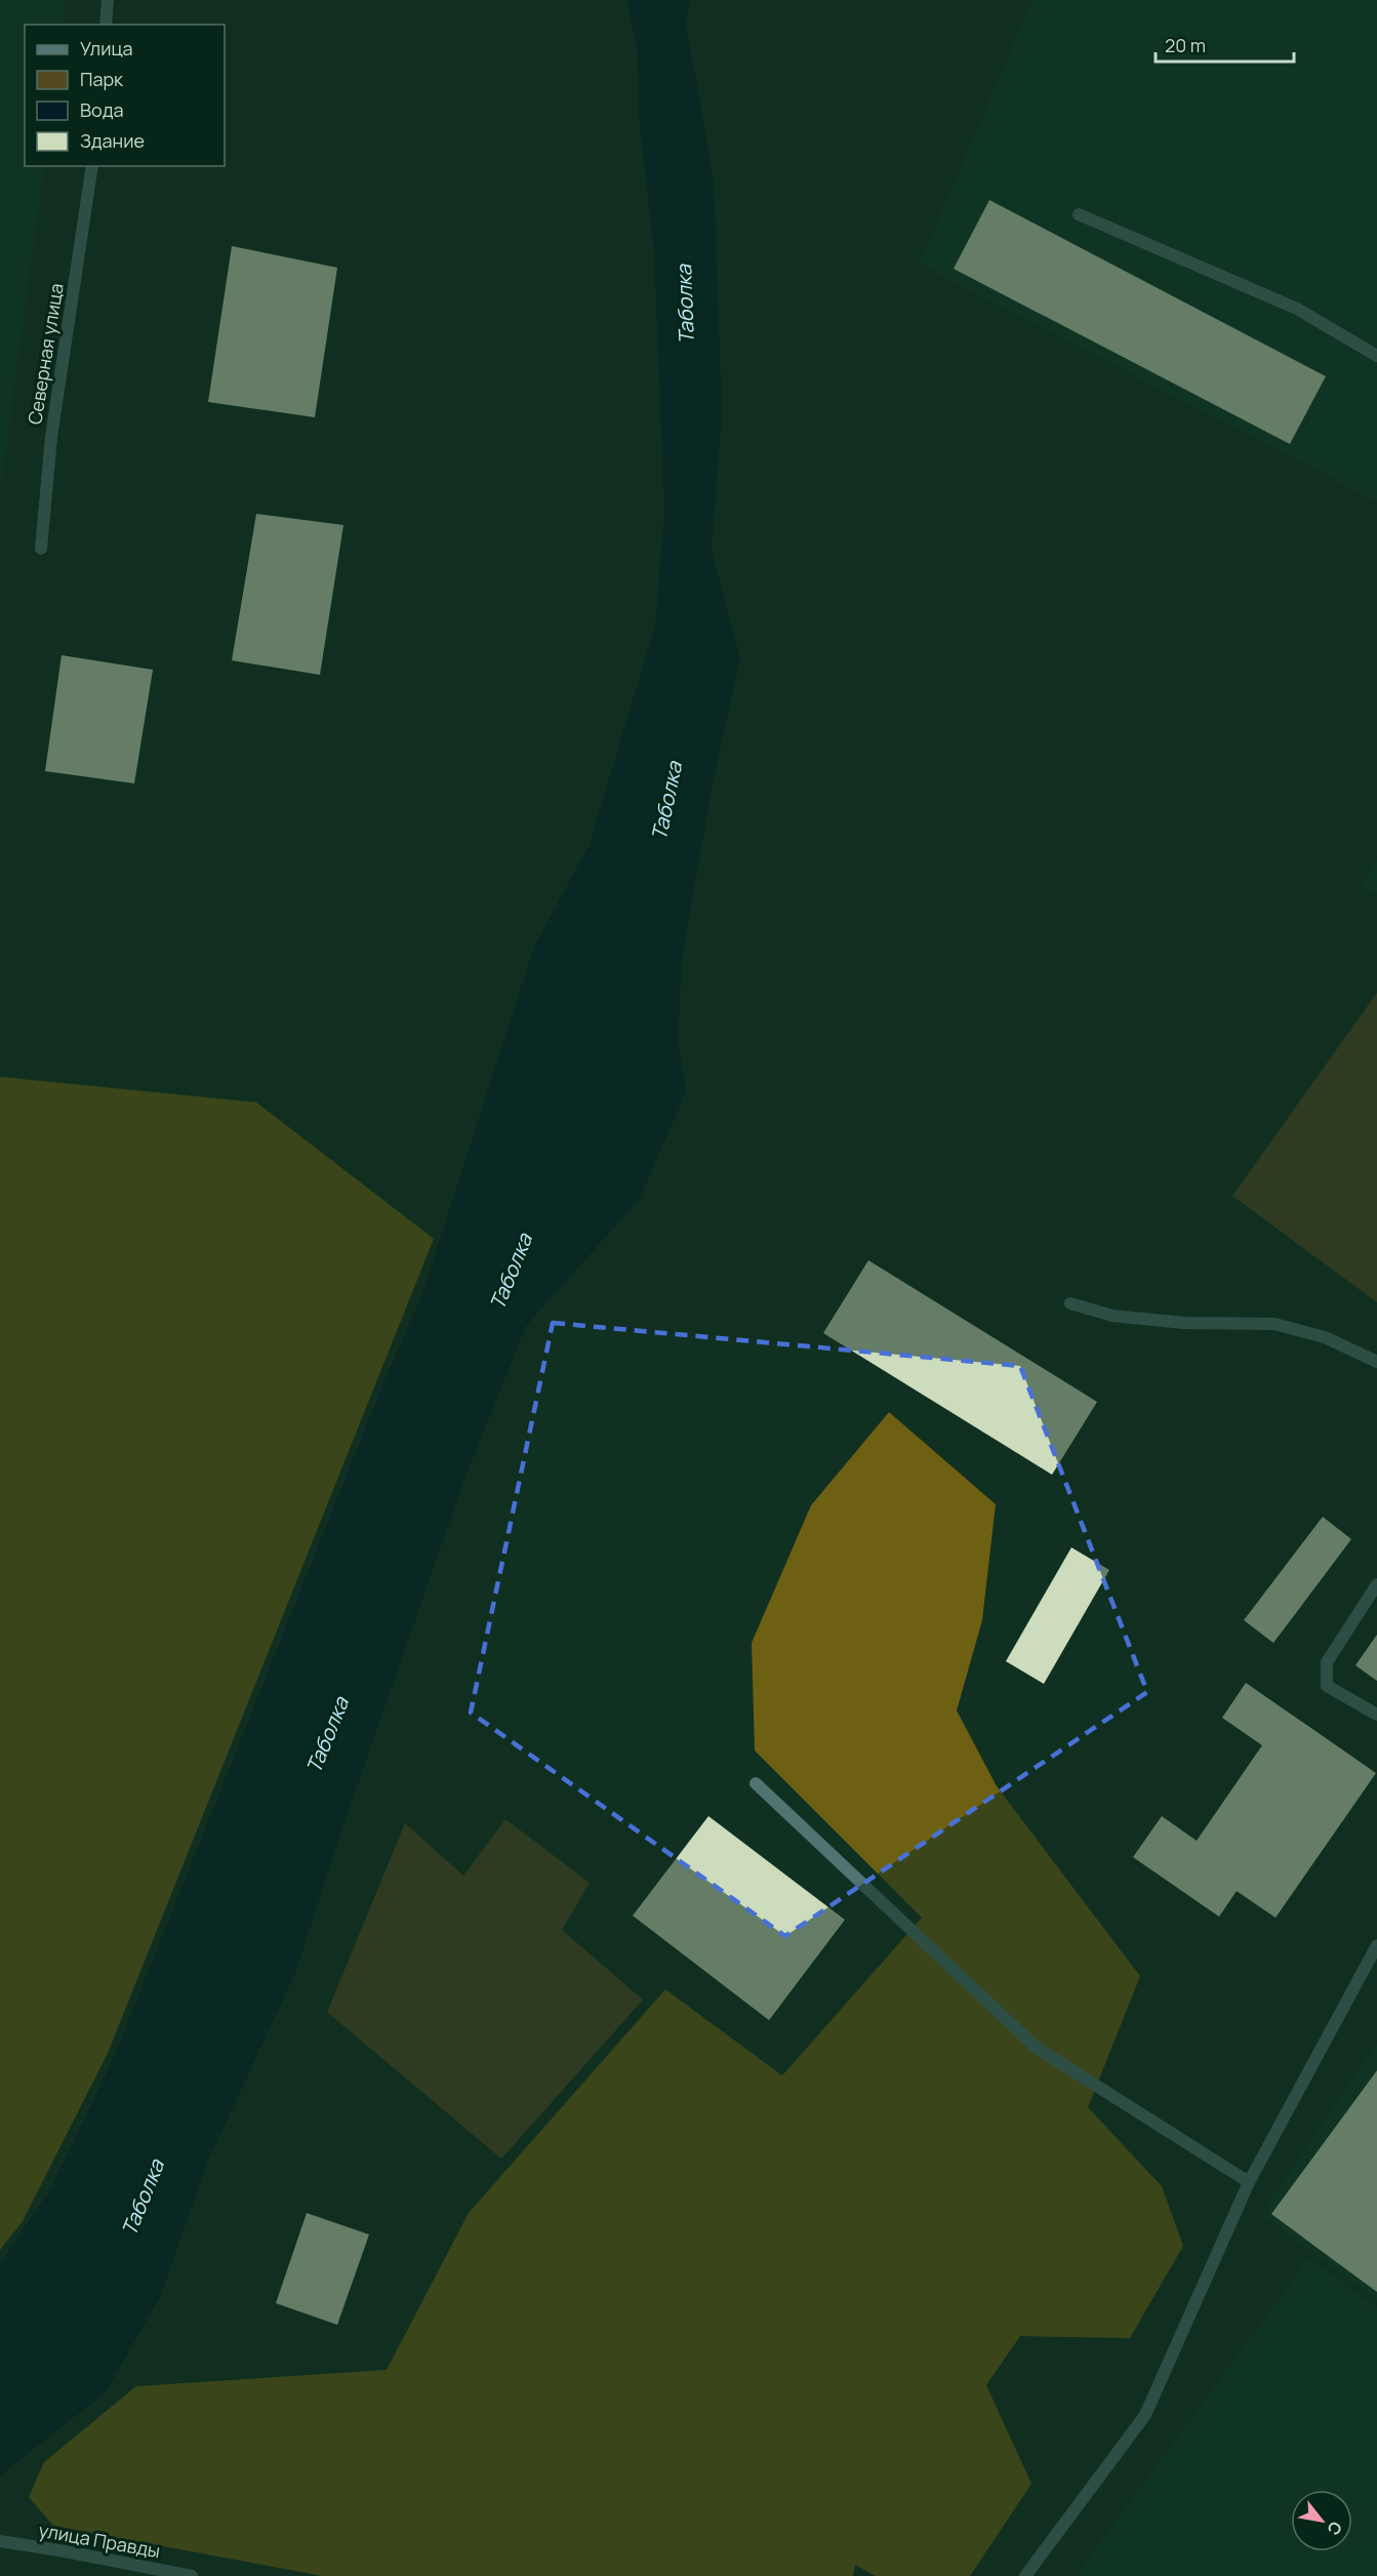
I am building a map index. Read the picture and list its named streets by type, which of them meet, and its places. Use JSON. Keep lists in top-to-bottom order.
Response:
{
  "streets": {
    "street": ["Северная улица", "улица Правды"]
  },
  "water": ["Таболка"],
  "legend": [
    "Улица",
    "Парк",
    "Вода",
    "Здание"
  ],
  "scale_bar": "20 m",
  "north": "bottom right"
}
